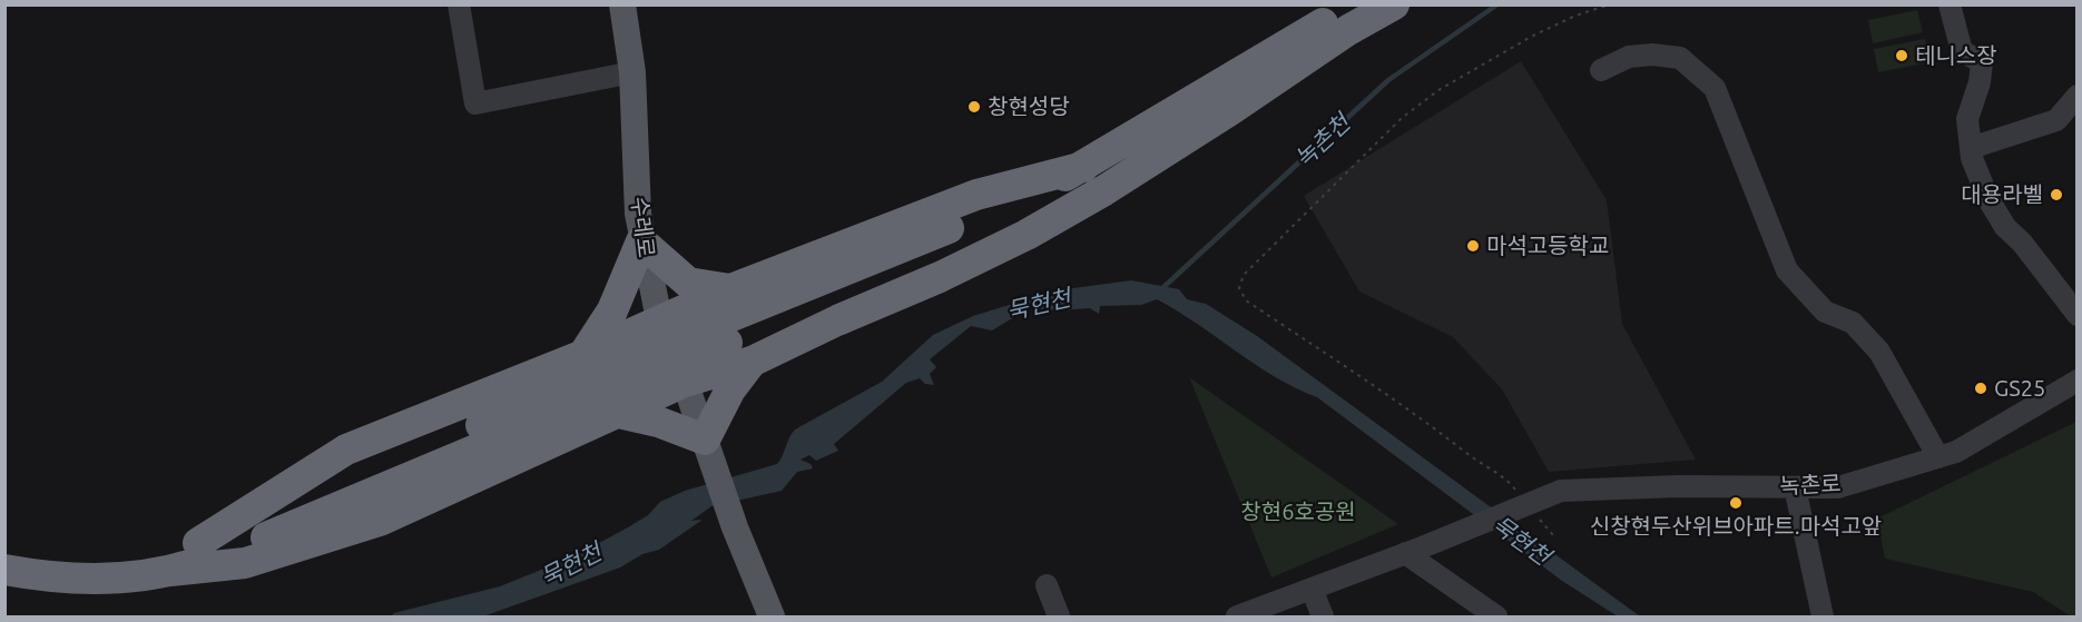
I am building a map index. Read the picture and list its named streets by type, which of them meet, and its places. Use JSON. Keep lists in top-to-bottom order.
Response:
{
  "streets": {
    "main road": ["수레로"],
    "street": ["녹촌로"]
  },
  "water": ["녹촌천", "묵현천"],
  "parks": ["창현6호공원"],
  "places": [
    "테니스장",
    "창현성당",
    "대용라벨",
    "마석고등학교",
    "GS25",
    "신창현두산위브아파트.마석고앞"
  ]
}
